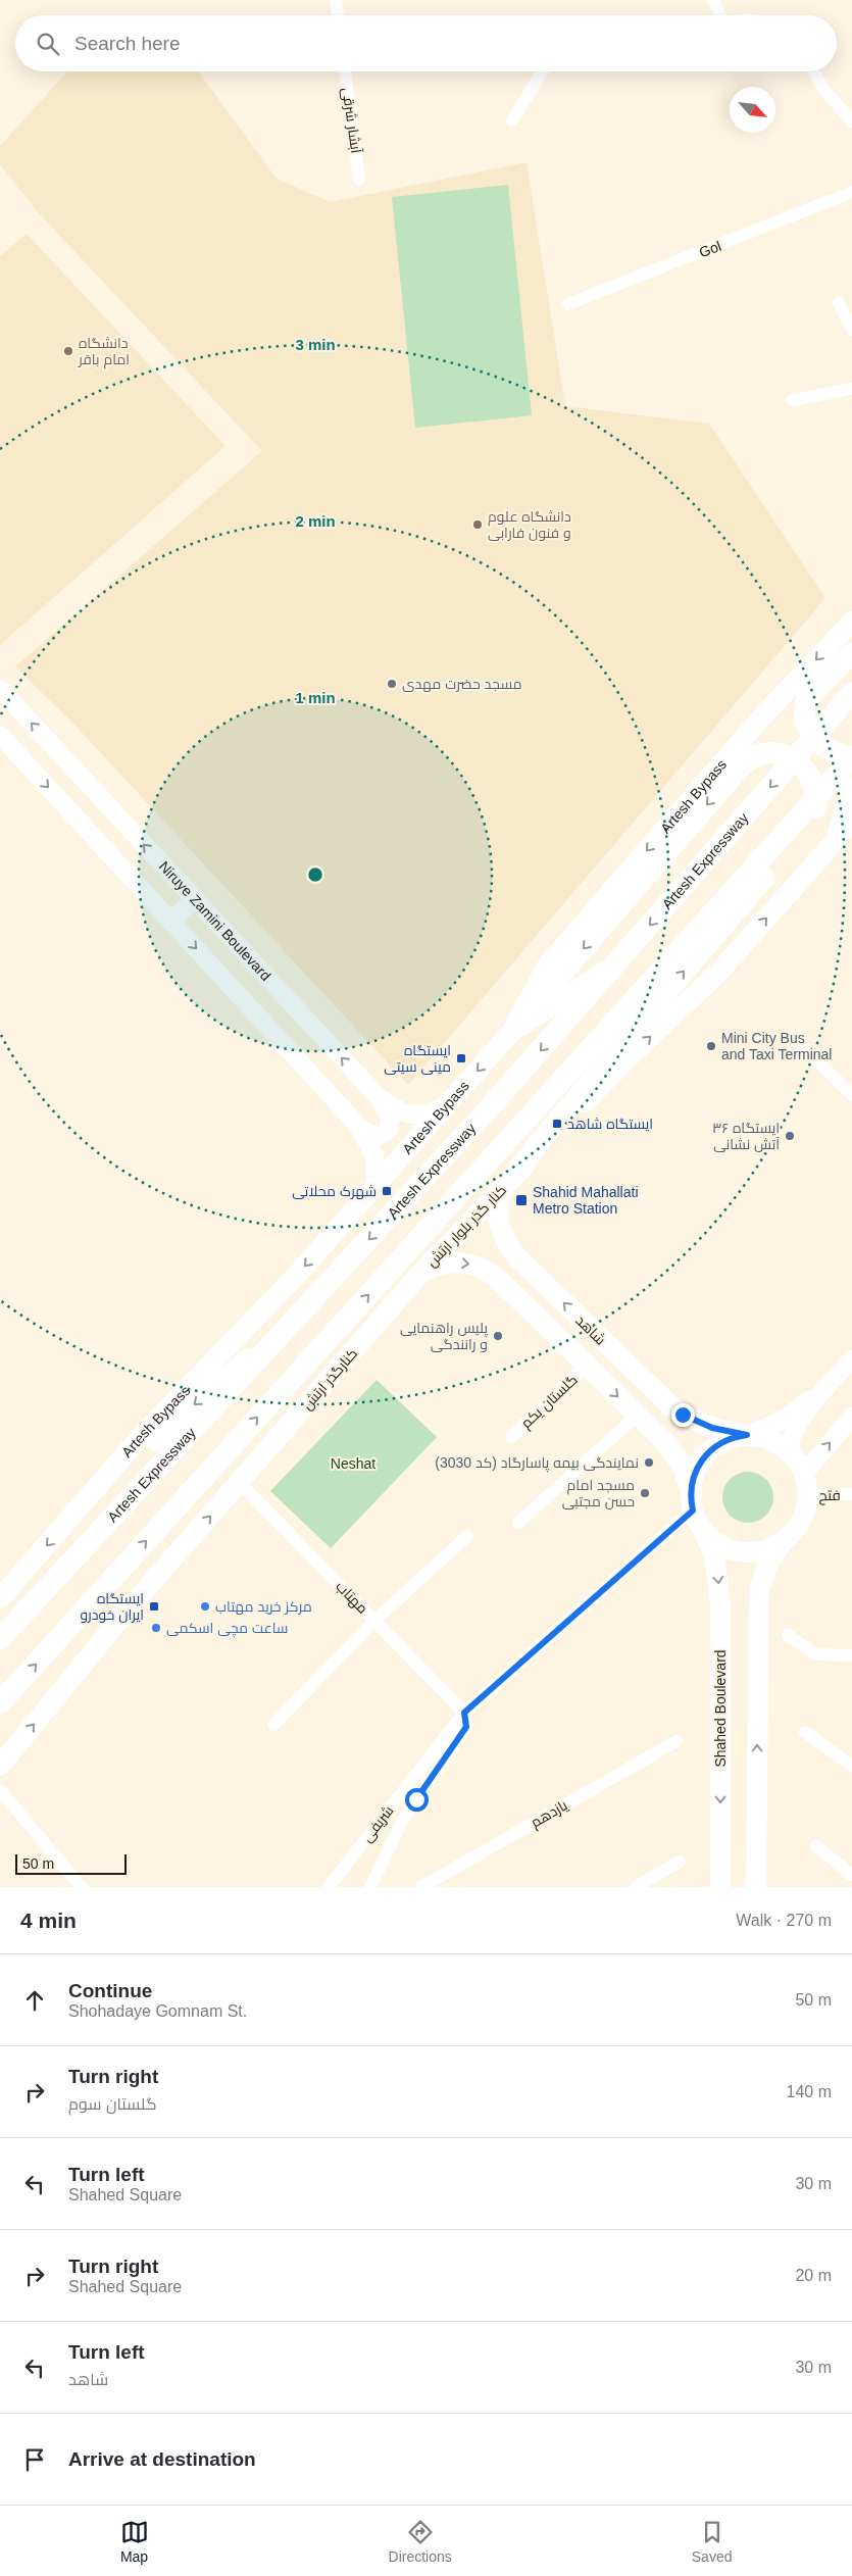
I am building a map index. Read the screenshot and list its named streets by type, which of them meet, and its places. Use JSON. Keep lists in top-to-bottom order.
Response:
{
  "streets": {
    "highway": ["Artesh Expressway"],
    "main road": [
      "Artesh Bypass",
      "Niruye Zamini Boulevard",
      "کنار گذر بلوار ارتش",
      "شاهد",
      "کنارگذر ارتش",
      "Shahed Boulevard"
    ],
    "street": [
      "آبشار شرقی",
      "Gol",
      "گلستان یکم",
      "فتح",
      "مهتاب",
      "یازدهم",
      "شریفی"
    ]
  },
  "crossings": [
    ["Artesh Bypass", "Niruye Zamini Boulevard"],
    ["کنار گذر بلوار ارتش", "شاهد"],
    ["کنار گذر بلوار ارتش", "کنارگذر ارتش"],
    ["شاهد", "کنارگذر ارتش"],
    ["شاهد", "گلستان یکم"],
    ["شاهد", "فتح"],
    ["شاهد", "Shahed Boulevard"],
    ["شاهد", "شریفی"],
    ["کنارگذر ارتش", "مهتاب"],
    ["فتح", "Shahed Boulevard"],
    ["فتح", "شریفی"],
    ["مهتاب", "شریفی"],
    ["Shahed Boulevard", "شریفی"]
  ],
  "parks": ["Neshat"],
  "places": {
    "other": [
      "دانشگاه امام باقر",
      "دانشگاه علوم و فنون فارابی",
      "مسجد حضرت مهدی",
      "Mini City Bus and Taxi Terminal",
      "ایستگاه ۳۶ آتش نشانی",
      "پلیس راهنمایی و رانندگی",
      "نمایندگی بیمه پاسارگاد (کد 3030)",
      "مسجد امام حسن مجتبی",
      "مرکز خرید مهتاب",
      "ساعت مچی اسکمی"
    ],
    "transit": [
      "ایستگاه مینی سیتی",
      "ایستگاه شاهد",
      "شهرک محلاتی",
      "Shahid Mahallati Metro Station",
      "ایستگاه ایران خودرو"
    ]
  },
  "scale_bar": "50 m",
  "north": "bottom right",
  "page": {
    "search": "Search here",
    "scale": "50 m",
    "heading": ["4 min", "Walk · 270 m"],
    "list": [
      ["Continue", "Shohadaye Gomnam St.", "50 m"],
      ["Turn right", "گلستان سوم", "140 m"],
      ["Turn left", "Shahed Square", "30 m"],
      ["Turn right", "Shahed Square", "20 m"],
      ["Turn left", "شاهد", "30 m"],
      "Arrive at destination"
    ],
    "nav": ["Map", "Directions", "Saved"]
  },
  "rings": ["3 min", "2 min", "1 min"]
}
